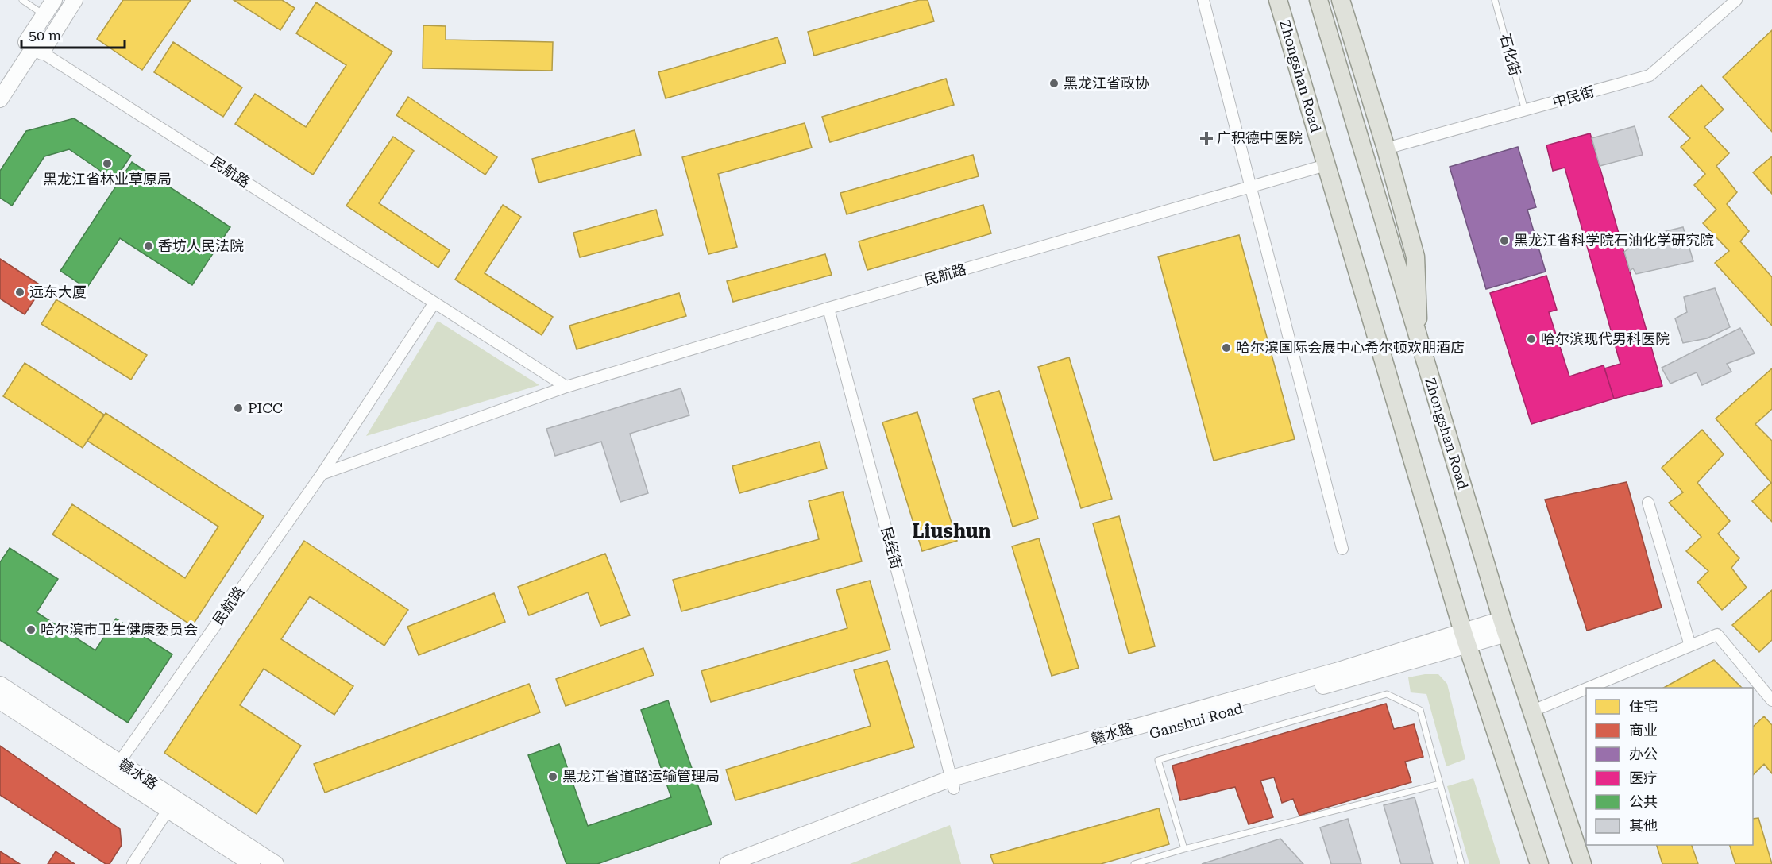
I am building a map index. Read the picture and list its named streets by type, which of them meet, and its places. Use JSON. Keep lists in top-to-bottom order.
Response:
{
  "streets": {
    "main road": ["Zhongshan Road", "赣水路"],
    "street": ["中民街", "民航路", "民经街"],
    "lane": ["石化街"]
  },
  "crossings": [
    ["石化街", "中民街"],
    ["Zhongshan Road", "民航路"],
    ["Zhongshan Road", "赣水路"],
    ["民航路", "民经街"],
    ["民航路", "赣水路"],
    ["民经街", "赣水路"]
  ],
  "districts": ["Liushun"],
  "places": {
    "other": [
      "黑龙江省政协",
      "黑龙江省林业草原局",
      "黑龙江省科学院石油化学研究院",
      "香坊人民法院",
      "远东大厦",
      "哈尔滨现代男科医院",
      "哈尔滨国际会展中心希尔顿欢朋酒店",
      "PICC",
      "哈尔滨市卫生健康委员会",
      "黑龙江省道路运输管理局"
    ],
    "health": ["广积德中医院"]
  },
  "legend": [
    "住宅",
    "商业",
    "办公",
    "医疗",
    "公共",
    "其他"
  ],
  "scale_bar": "50 m"
}
